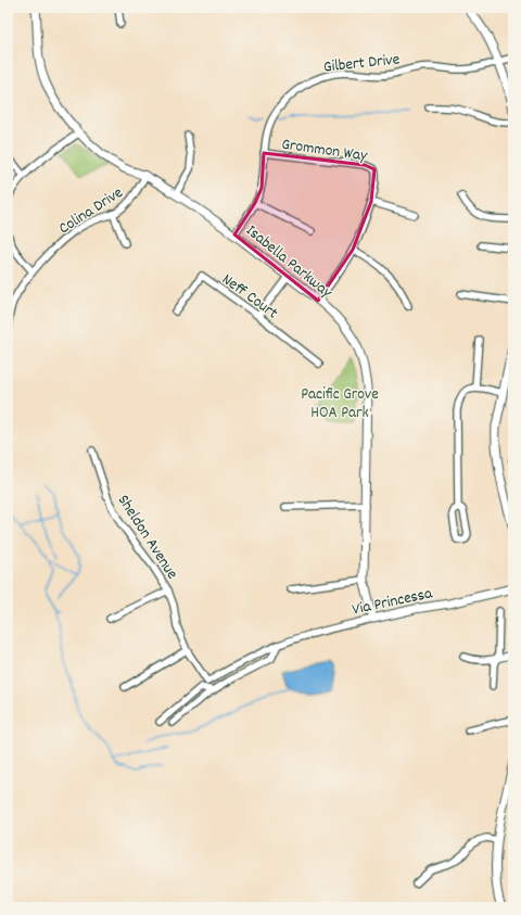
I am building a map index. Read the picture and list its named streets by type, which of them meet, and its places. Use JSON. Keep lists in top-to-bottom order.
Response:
{
  "streets": {
    "street": [
      "Gilbert Drive",
      "Grommon Way",
      "Colina Drive",
      "Isabella Parkway",
      "Neff Court",
      "Sheldon Avenue",
      "Via Princessa"
    ]
  },
  "crossings": [
    ["Gilbert Drive", "Grommon Way"],
    ["Gilbert Drive", "Isabella Parkway"],
    ["Colina Drive", "Isabella Parkway"],
    ["Isabella Parkway", "Via Princessa"],
    ["Sheldon Avenue", "Via Princessa"]
  ],
  "parks": ["Pacific Grove HOA Park"]
}
